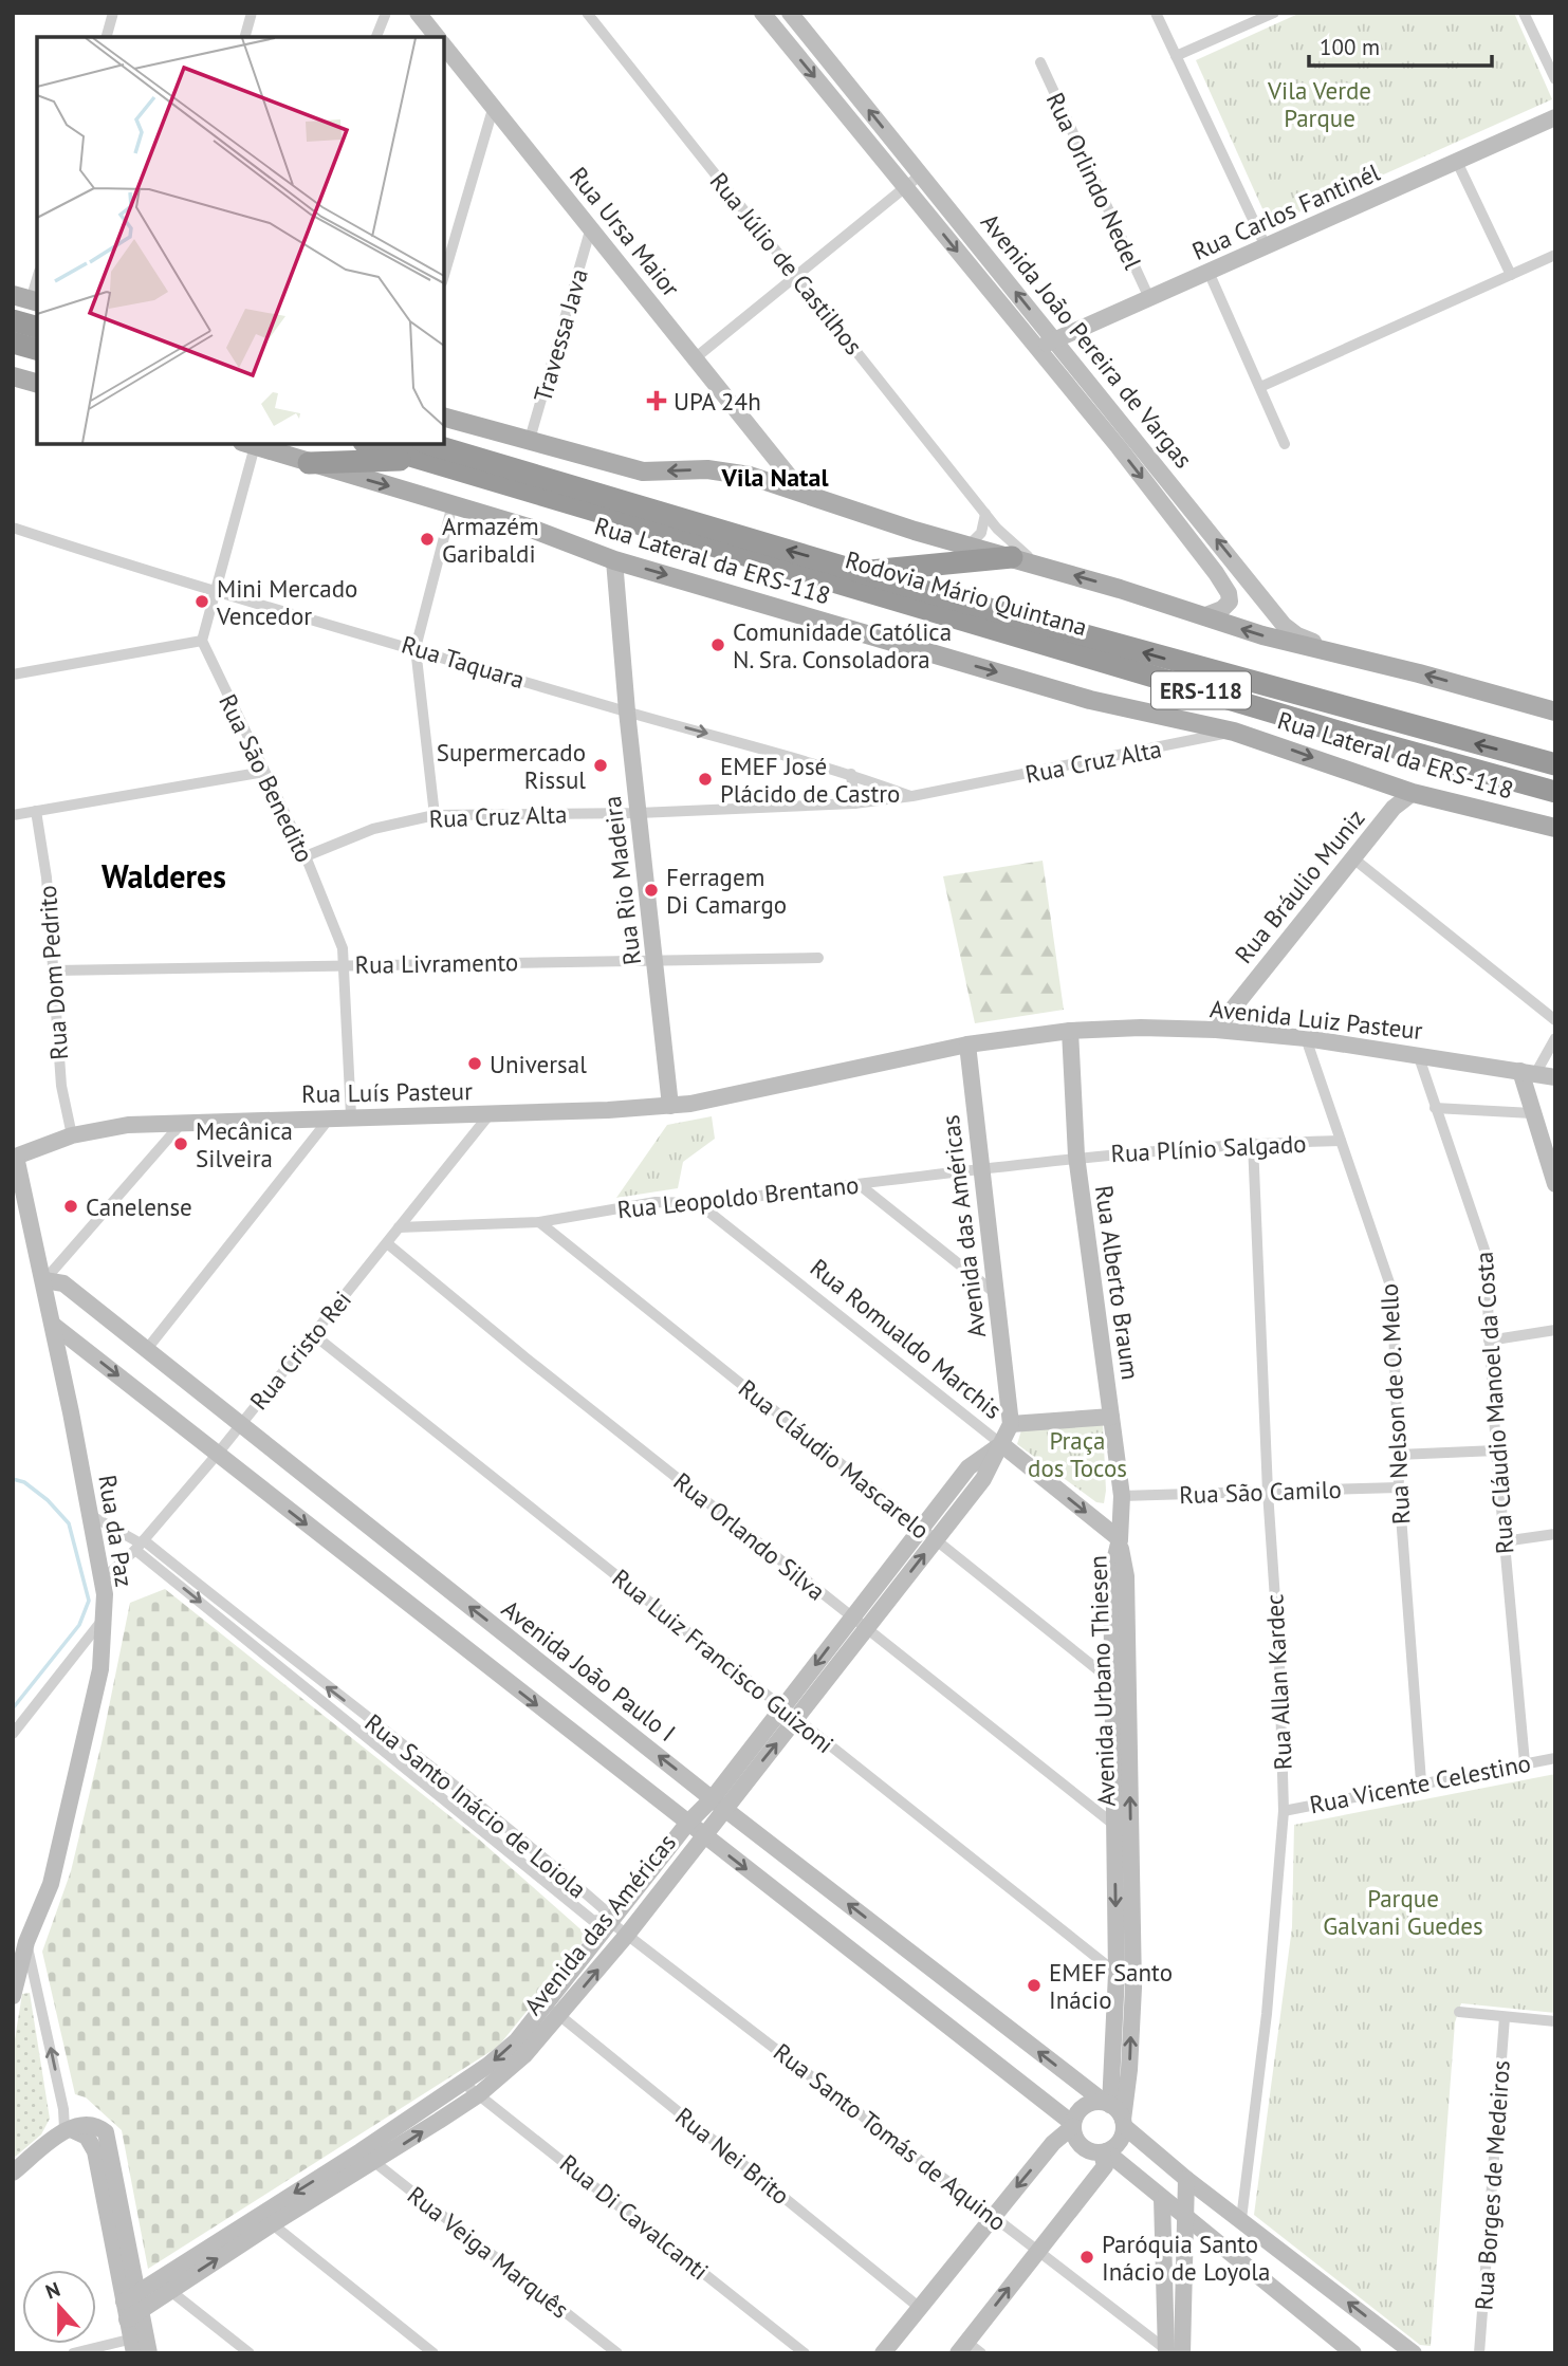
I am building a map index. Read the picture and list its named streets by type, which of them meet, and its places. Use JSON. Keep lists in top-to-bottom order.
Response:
{
  "streets": {
    "highway": ["Rodovia Mário Quintana", "ERS-118"],
    "main road": ["Rua Lateral da ERS-118"],
    "street": [
      "Rua Orlindo Nedel",
      "Rua Carlos Fantinél",
      "Rua Ursa Maior",
      "Rua Júlio de Castilhos",
      "Travessa Java",
      "Avenida João Pereira de Vargas",
      "Rua Taquara",
      "Rua Cruz Alta",
      "Rua São Benedito",
      "Rua Rio Madeira",
      "Rua Bráulio Muniz",
      "Rua Livramento",
      "Rua Dom Pedrito",
      "Avenida Luiz Pasteur",
      "Rua Luís Pasteur",
      "Rua Plínio Salgado",
      "Rua Leopoldo Brentano",
      "Avenida das Américas",
      "Rua Alberto Braum",
      "Rua Romualdo Marchis",
      "Rua Cristo Rei",
      "Rua Cláudio Manoel da Costa",
      "Rua Nelson de O. Mello",
      "Rua Cláudio Mascarelo",
      "Rua São Camilo",
      "Rua da Paz",
      "Rua Orlando Silva",
      "Rua Luiz Francisco Guizoni",
      "Avenida João Paulo I",
      "Avenida Urbano Thiesen",
      "Rua Allan Kardec",
      "Rua Vicente Celestino",
      "Rua Santo Inácio de Loiola",
      "Rua Santo Tomás de Aquino",
      "Rua Nei Brito",
      "Rua Borges de Medeiros",
      "Rua Di Cavalcanti",
      "Rua Veiga Marquês"
    ]
  },
  "crossings": [
    ["Rua Orlindo Nedel", "Rua Carlos Fantinél"],
    ["Rua Carlos Fantinél", "Avenida João Pereira de Vargas"],
    ["Rua Ursa Maior", "Travessa Java"],
    ["Rua Lateral da ERS-118", "Rua Cruz Alta"],
    ["Rua Lateral da ERS-118", "Rua Rio Madeira"],
    ["Rua Lateral da ERS-118", "Rua Bráulio Muniz"],
    ["Rua Taquara", "Rua Cruz Alta"],
    ["Rua Taquara", "Rua Rio Madeira"],
    ["Rua Cruz Alta", "Rua São Benedito"],
    ["Rua Cruz Alta", "Rua Rio Madeira"],
    ["Rua São Benedito", "Rua Livramento"],
    ["Rua São Benedito", "Rua Luís Pasteur"],
    ["Rua Rio Madeira", "Rua Livramento"],
    ["Rua Rio Madeira", "Rua Luís Pasteur"],
    ["Rua Bráulio Muniz", "Avenida Luiz Pasteur"],
    ["Rua Livramento", "Rua Dom Pedrito"],
    ["Rua Dom Pedrito", "Rua Luís Pasteur"],
    ["Avenida Luiz Pasteur", "Rua Luís Pasteur"],
    ["Avenida Luiz Pasteur", "Rua Alberto Braum"],
    ["Avenida Luiz Pasteur", "Rua Cláudio Manoel da Costa"],
    ["Avenida Luiz Pasteur", "Rua Nelson de O. Mello"],
    ["Rua Luís Pasteur", "Avenida das Américas"],
    ["Rua Luís Pasteur", "Rua Alberto Braum"],
    ["Rua Luís Pasteur", "Rua Cristo Rei"],
    ["Rua Luís Pasteur", "Rua da Paz"],
    ["Rua Plínio Salgado", "Rua Leopoldo Brentano"],
    ["Rua Plínio Salgado", "Rua Alberto Braum"],
    ["Rua Plínio Salgado", "Rua Nelson de O. Mello"],
    ["Rua Plínio Salgado", "Rua Allan Kardec"],
    ["Rua Leopoldo Brentano", "Avenida das Américas"],
    ["Rua Leopoldo Brentano", "Rua Alberto Braum"],
    ["Rua Leopoldo Brentano", "Rua Romualdo Marchis"],
    ["Rua Leopoldo Brentano", "Rua Cristo Rei"],
    ["Rua Leopoldo Brentano", "Rua Cláudio Mascarelo"],
    ["Avenida das Américas", "Rua Romualdo Marchis"],
    ["Avenida das Américas", "Rua Cláudio Mascarelo"],
    ["Avenida das Américas", "Rua Orlando Silva"],
    ["Avenida das Américas", "Rua Luiz Francisco Guizoni"],
    ["Avenida das Américas", "Avenida João Paulo I"],
    ["Avenida das Américas", "Rua Santo Inácio de Loiola"],
    ["Avenida das Américas", "Rua Santo Tomás de Aquino"],
    ["Avenida das Américas", "Rua Nei Brito"],
    ["Avenida das Américas", "Rua Di Cavalcanti"],
    ["Avenida das Américas", "Rua Veiga Marquês"],
    ["Rua Alberto Braum", "Rua Romualdo Marchis"],
    ["Rua Alberto Braum", "Rua São Camilo"],
    ["Rua Alberto Braum", "Avenida Urbano Thiesen"],
    ["Rua Romualdo Marchis", "Avenida Urbano Thiesen"],
    ["Rua Cristo Rei", "Rua da Paz"],
    ["Rua Cristo Rei", "Rua Orlando Silva"],
    ["Rua Cristo Rei", "Rua Luiz Francisco Guizoni"],
    ["Rua Cristo Rei", "Avenida João Paulo I"],
    ["Rua Cristo Rei", "Rua Santo Inácio de Loiola"],
    ["Rua Cláudio Manoel da Costa", "Rua Vicente Celestino"],
    ["Rua Nelson de O. Mello", "Rua São Camilo"],
    ["Rua Nelson de O. Mello", "Rua Vicente Celestino"],
    ["Rua Cláudio Mascarelo", "Avenida Urbano Thiesen"],
    ["Rua São Camilo", "Rua Allan Kardec"],
    ["Rua da Paz", "Avenida João Paulo I"],
    ["Rua Orlando Silva", "Avenida Urbano Thiesen"],
    ["Rua Luiz Francisco Guizoni", "Avenida Urbano Thiesen"],
    ["Avenida João Paulo I", "Avenida Urbano Thiesen"],
    ["Rua Allan Kardec", "Rua Vicente Celestino"],
    ["Rua Santo Inácio de Loiola", "Rua Santo Tomás de Aquino"]
  ],
  "districts": ["Vila Natal", "Walderes"],
  "parks": ["Vila Verde Parque", "Praça dos Tocos", "Parque Galvani Guedes"],
  "places": {
    "health": ["UPA 24h"],
    "other": [
      "Armazém Garibaldi",
      "Mini Mercado Vencedor",
      "Comunidade Católica N. Sra. Consoladora",
      "Supermercado Rissul",
      "EMEF José Plácido de Castro",
      "Ferragem Di Camargo",
      "Universal",
      "Mecânica Silveira",
      "Canelense",
      "EMEF Santo Inácio",
      "Paróquia Santo Inácio de Loyola"
    ]
  },
  "scale_bar": "100 m",
  "north": "top"
}
